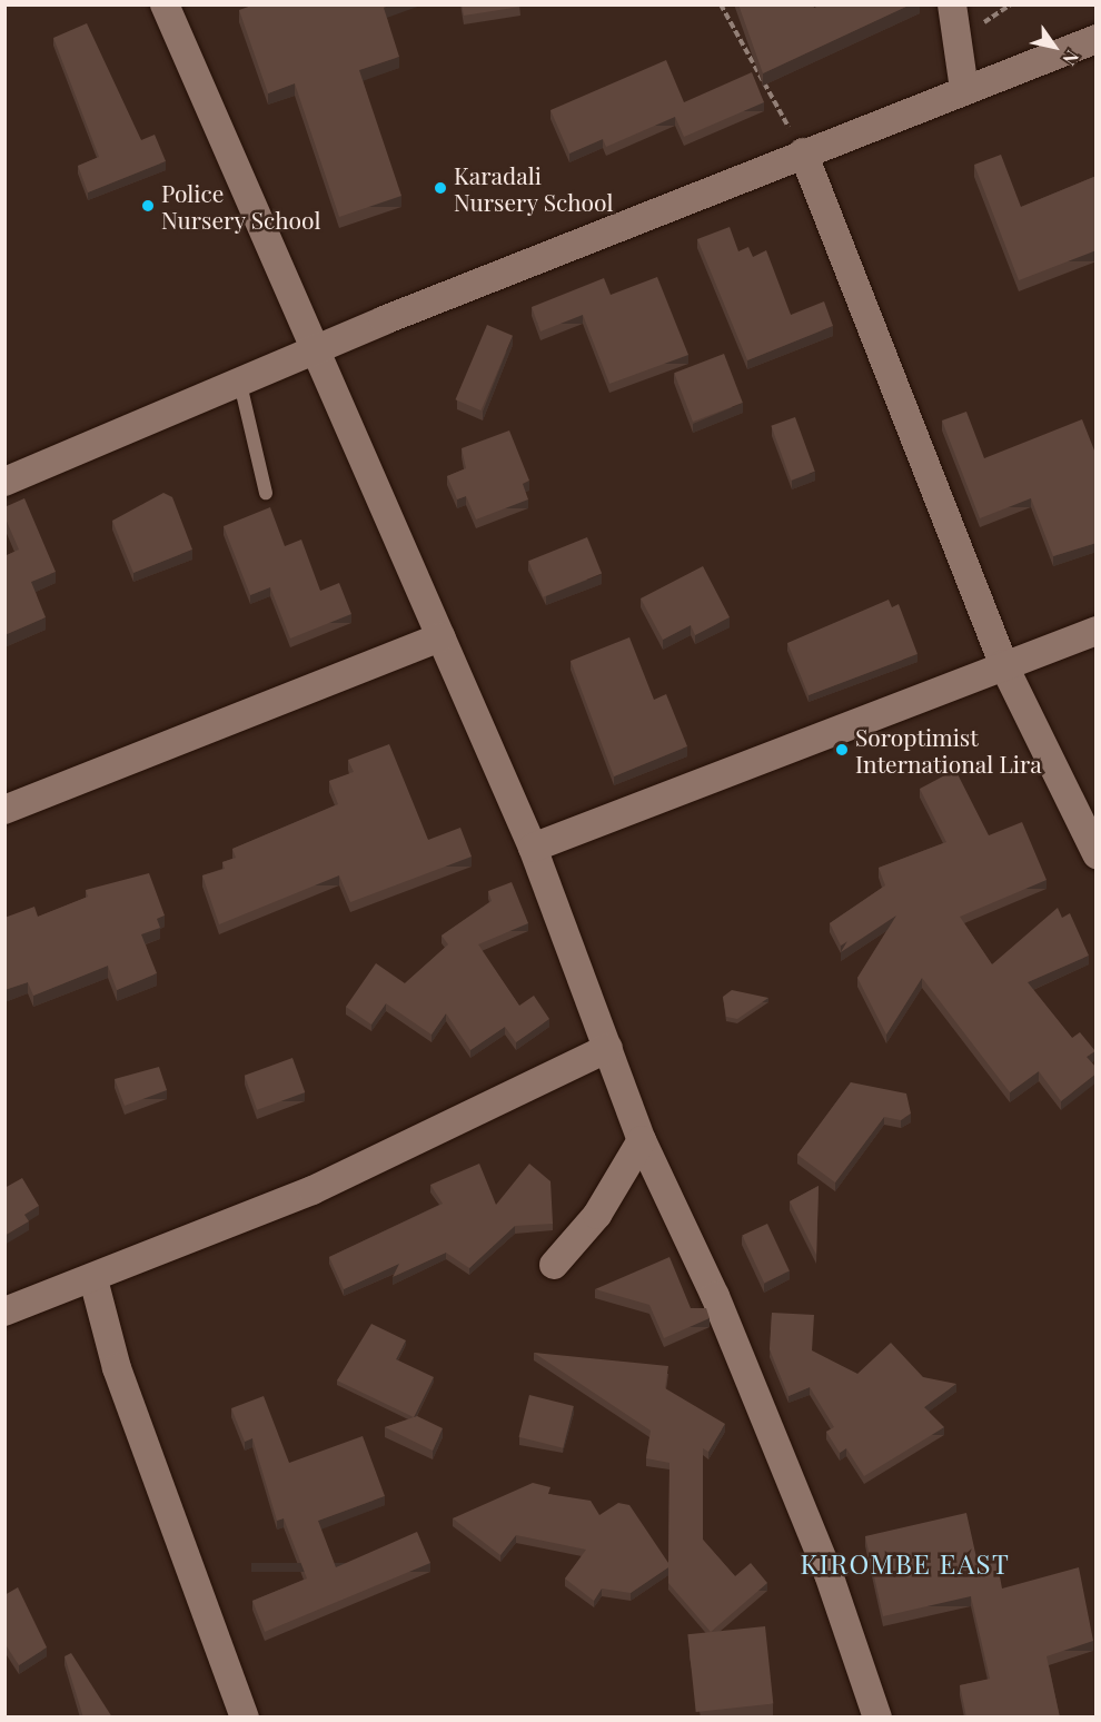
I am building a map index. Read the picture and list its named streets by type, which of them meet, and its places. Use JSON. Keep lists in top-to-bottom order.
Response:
{
  "districts": ["KIROMBE EAST"],
  "places": ["Karadali Nursery School", "Police Nursery School", "Soroptimist International Lira"],
  "north": "bottom right"
}
